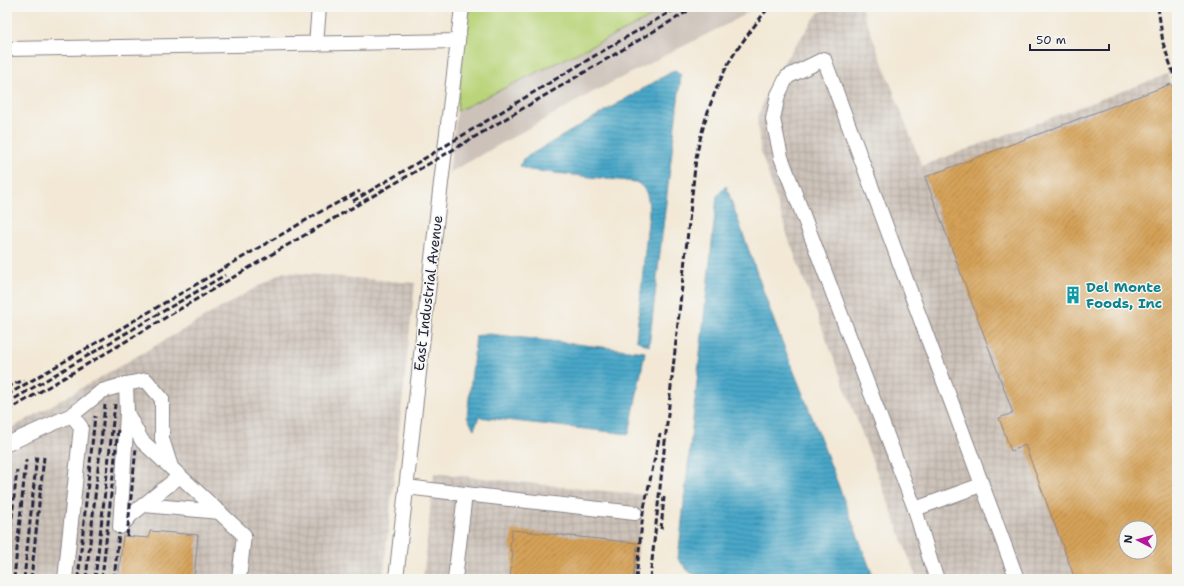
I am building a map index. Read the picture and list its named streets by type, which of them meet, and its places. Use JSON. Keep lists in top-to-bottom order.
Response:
{
  "streets": {
    "street": ["East Industrial Avenue"]
  },
  "places": {
    "building": ["Del Monte Foods, Inc"]
  },
  "scale_bar": "50 m",
  "north": "left"
}
